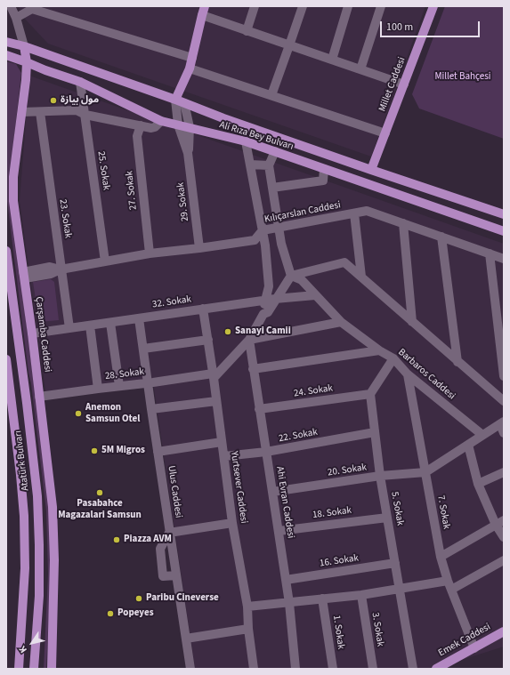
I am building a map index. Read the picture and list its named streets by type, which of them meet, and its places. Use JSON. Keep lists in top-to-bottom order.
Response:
{
  "streets": {
    "main road": [
      "Millet Caddesi",
      "Ali Rıza Bey Bulvarı",
      "Çarşamba Caddesi",
      "Atatürk Bulvarı",
      "Emek Caddesi"
    ],
    "street": [
      "25. Sokak",
      "27. Sokak",
      "29. Sokak",
      "Kılıçarslan Caddesi",
      "23. Sokak",
      "32. Sokak",
      "28. Sokak",
      "Barbaros Caddesi",
      "24. Sokak",
      "22. Sokak",
      "20. Sokak",
      "Yurtsever Caddesi",
      "Ulus Caddesi",
      "Ahi Evran Caddesi",
      "5. Sokak",
      "7. Sokak",
      "18. Sokak",
      "16. Sokak",
      "3. Sokak",
      "1. Sokak"
    ]
  },
  "crossings": [
    ["Millet Caddesi", "Ali Rıza Bey Bulvarı"],
    ["Ali Rıza Bey Bulvarı", "25. Sokak"],
    ["Ali Rıza Bey Bulvarı", "Çarşamba Caddesi"],
    ["23. Sokak", "32. Sokak"],
    ["32. Sokak", "Çarşamba Caddesi"],
    ["32. Sokak", "Barbaros Caddesi"],
    ["32. Sokak", "Yurtsever Caddesi"],
    ["32. Sokak", "Ulus Caddesi"],
    ["Çarşamba Caddesi", "28. Sokak"],
    ["28. Sokak", "Yurtsever Caddesi"],
    ["28. Sokak", "Ulus Caddesi"],
    ["Barbaros Caddesi", "7. Sokak"],
    ["24. Sokak", "Ahi Evran Caddesi"],
    ["24. Sokak", "5. Sokak"],
    ["22. Sokak", "Yurtsever Caddesi"],
    ["22. Sokak", "Ahi Evran Caddesi"],
    ["22. Sokak", "5. Sokak"],
    ["20. Sokak", "Ahi Evran Caddesi"],
    ["20. Sokak", "5. Sokak"],
    ["20. Sokak", "7. Sokak"],
    ["Ahi Evran Caddesi", "18. Sokak"],
    ["Ahi Evran Caddesi", "16. Sokak"],
    ["5. Sokak", "18. Sokak"],
    ["5. Sokak", "16. Sokak"],
    ["7. Sokak", "Emek Caddesi"]
  ],
  "parks": ["Millet Bahçesi"],
  "places": [
    "مول بيازة",
    "Sanayi Camii",
    "Anemon Samsun Otel",
    "5M Migros",
    "Pasabahce Magazalari Samsun",
    "Piazza AVM",
    "Paribu Cineverse",
    "Popeyes"
  ],
  "scale_bar": "100 m",
  "north": "bottom left"
}
